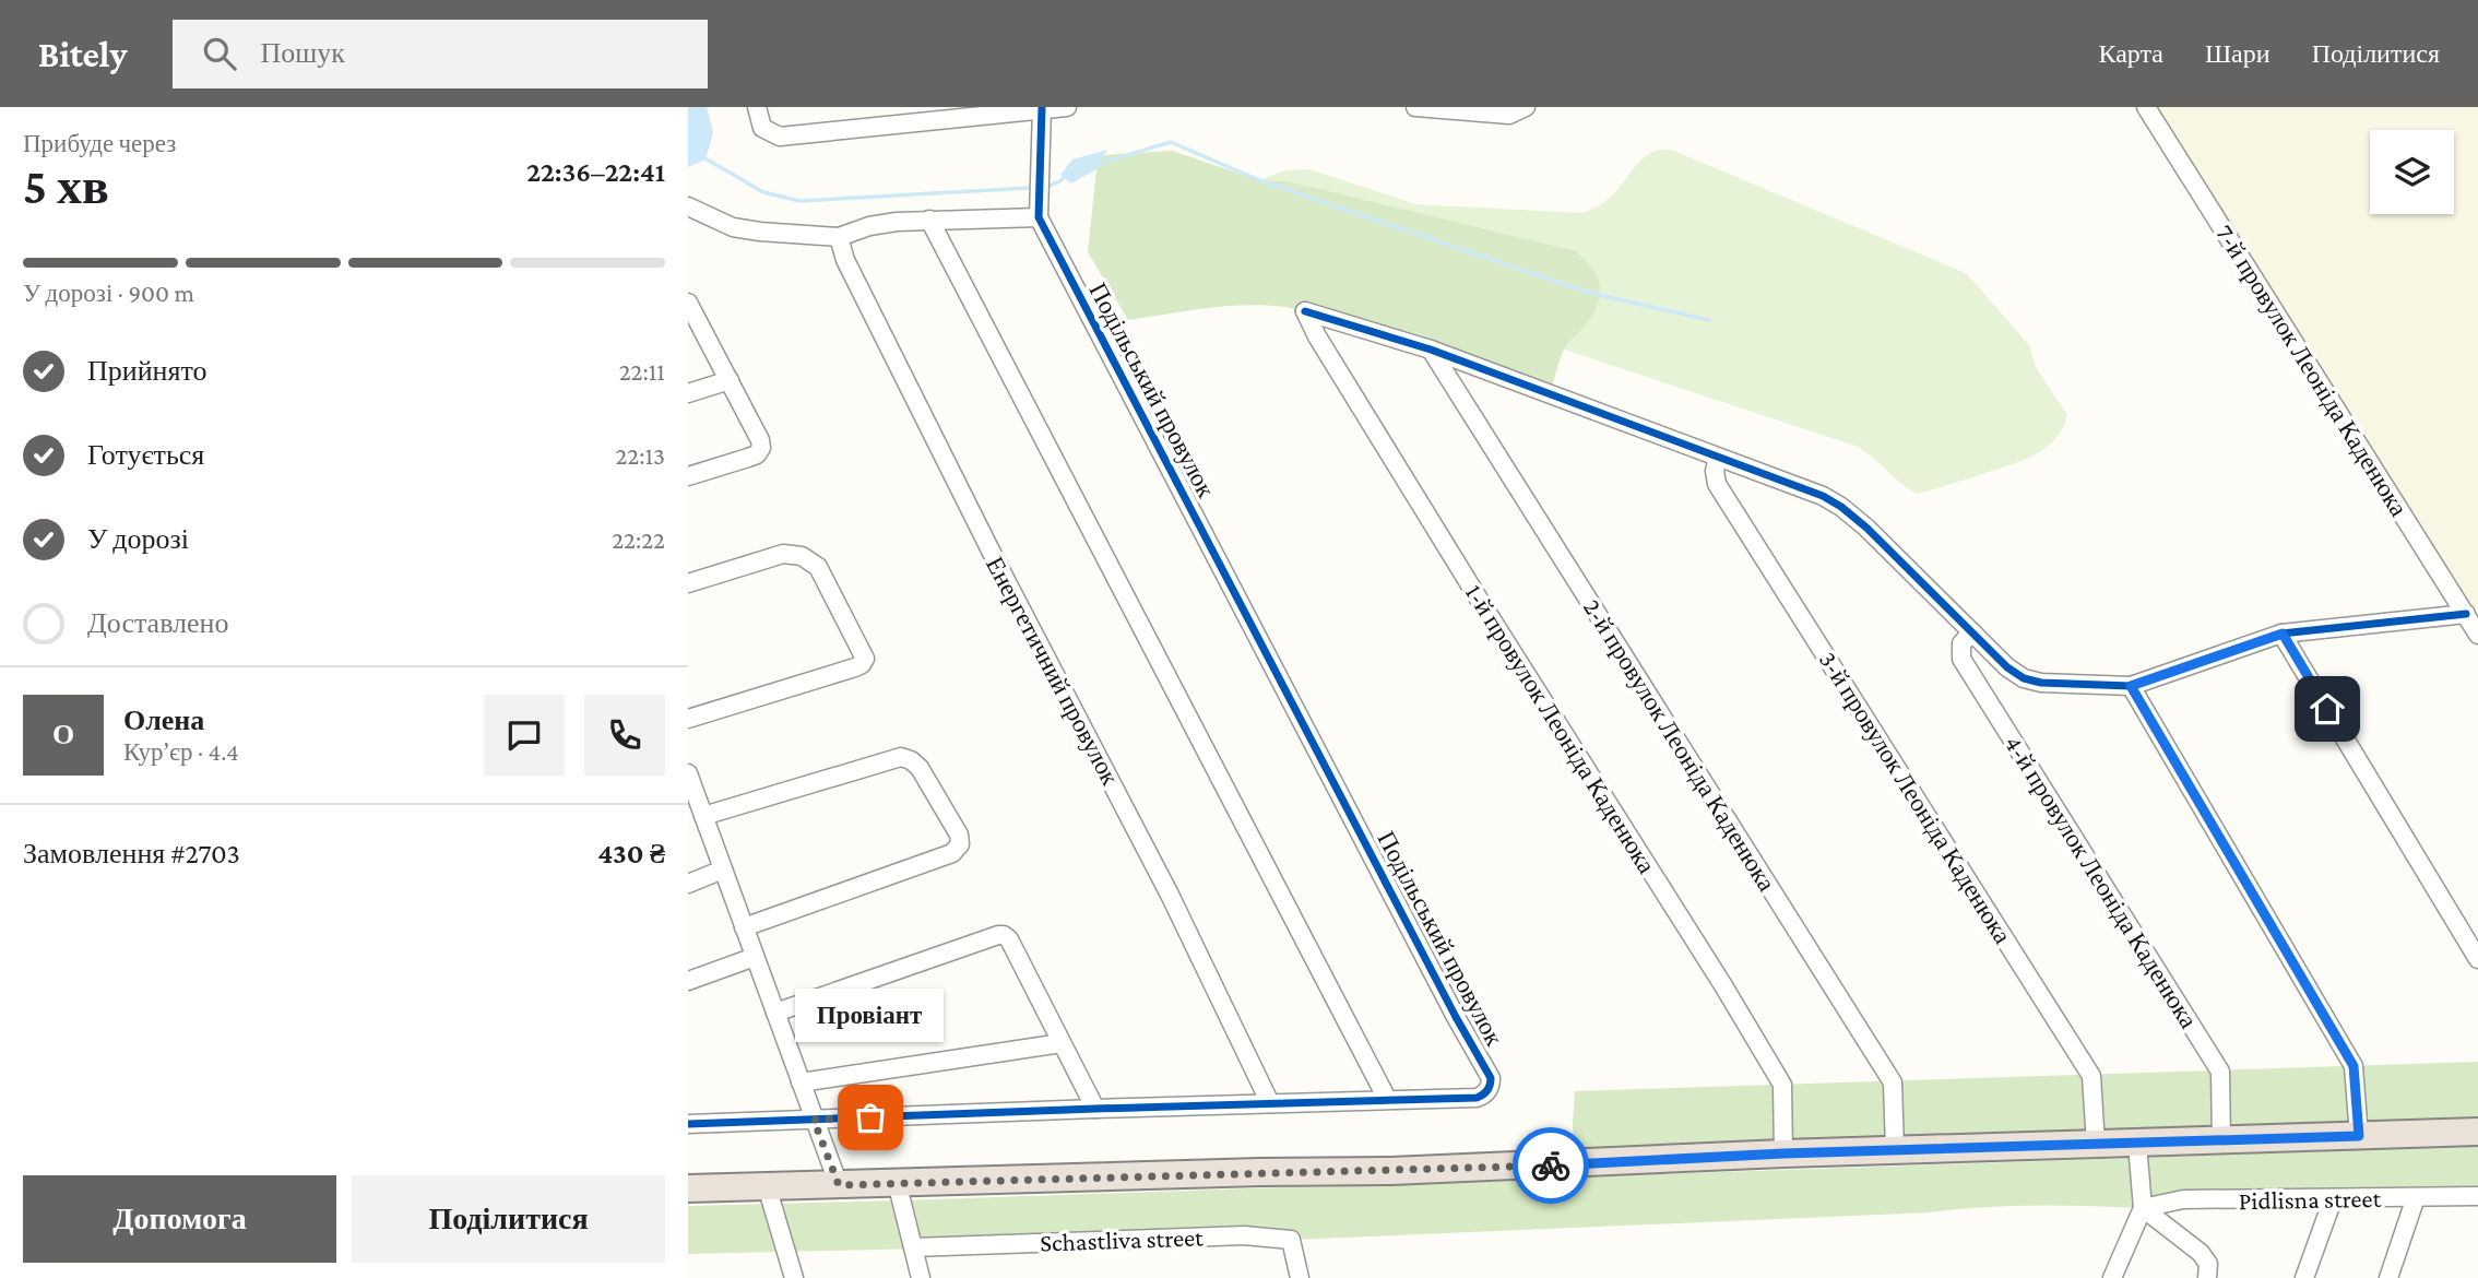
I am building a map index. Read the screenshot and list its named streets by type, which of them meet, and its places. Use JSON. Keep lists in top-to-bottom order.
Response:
{
  "streets": {
    "street": [
      "7-й провулок Леоніда Каденюка",
      "Подільський провулок",
      "Енергетичний провулок",
      "1-й провулок Леоніда Каденюка",
      "2-й провулок Леоніда Каденюка",
      "3-й провулок Леоніда Каденюка",
      "4-й провулок Леоніда Каденюка",
      "Pidlisna street",
      "Schastliva street"
    ]
  },
  "crossings": [
    ["Подільський провулок", "Енергетичний провулок"],
    ["1-й провулок Леоніда Каденюка", "2-й провулок Леоніда Каденюка"]
  ],
  "places": ["Провіант"],
  "page": {
    "header": "Bitely",
    "search": "Пошук",
    "nav": ["Карта", "Шари", "Поділитися"],
    "heading": ["5 хв", "Прибуде через", "22:36–22:41"],
    "panel": [
      "Олена",
      "Кур’єр · 4.4",
      "Замовлення #2703",
      "430 ₴"
    ],
    "bar": "У дорозі · 900 m",
    "list": [
      ["Прийнято", "22:11"],
      ["Готується", "22:13"],
      ["У дорозі", "22:22"],
      "Доставлено"
    ],
    "round": "О",
    "bubble": "Провіант",
    "buttons": ["Допомога", "Поділитися"]
  }
}
